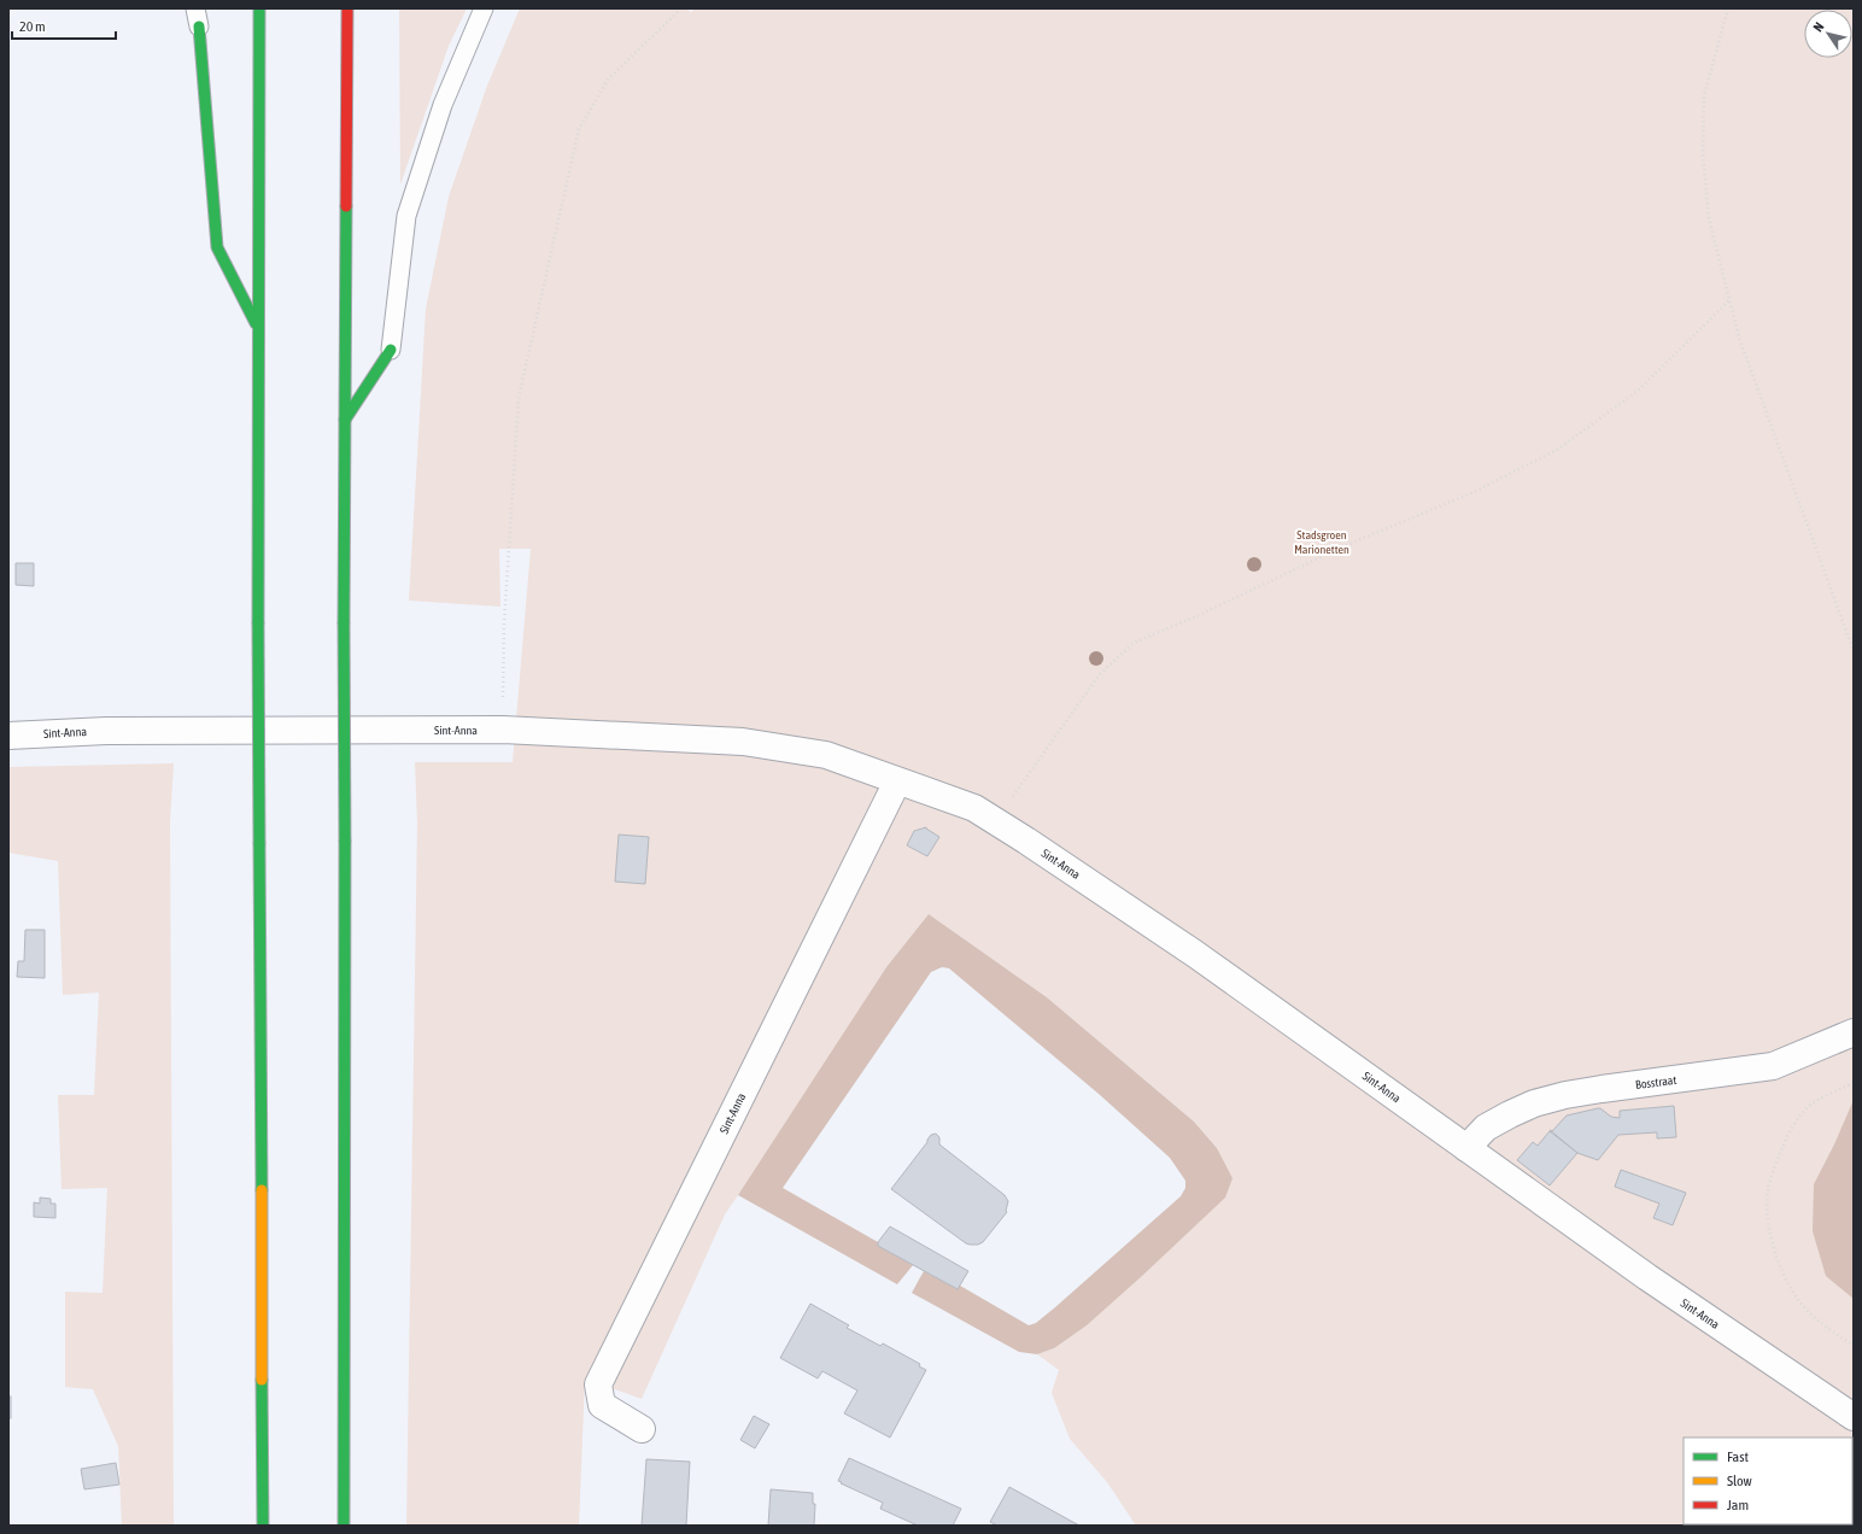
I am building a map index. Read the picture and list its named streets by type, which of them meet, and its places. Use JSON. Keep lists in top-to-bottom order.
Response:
{
  "streets": {
    "street": ["Sint-Anna", "Bosstraat"]
  },
  "crossings": [
    ["Sint-Anna", "Bosstraat"]
  ],
  "parks": ["Stadsgroen Marionetten"],
  "legend": ["Fast", "Slow", "Jam"],
  "scale_bar": "20 m",
  "north": "top left"
}
